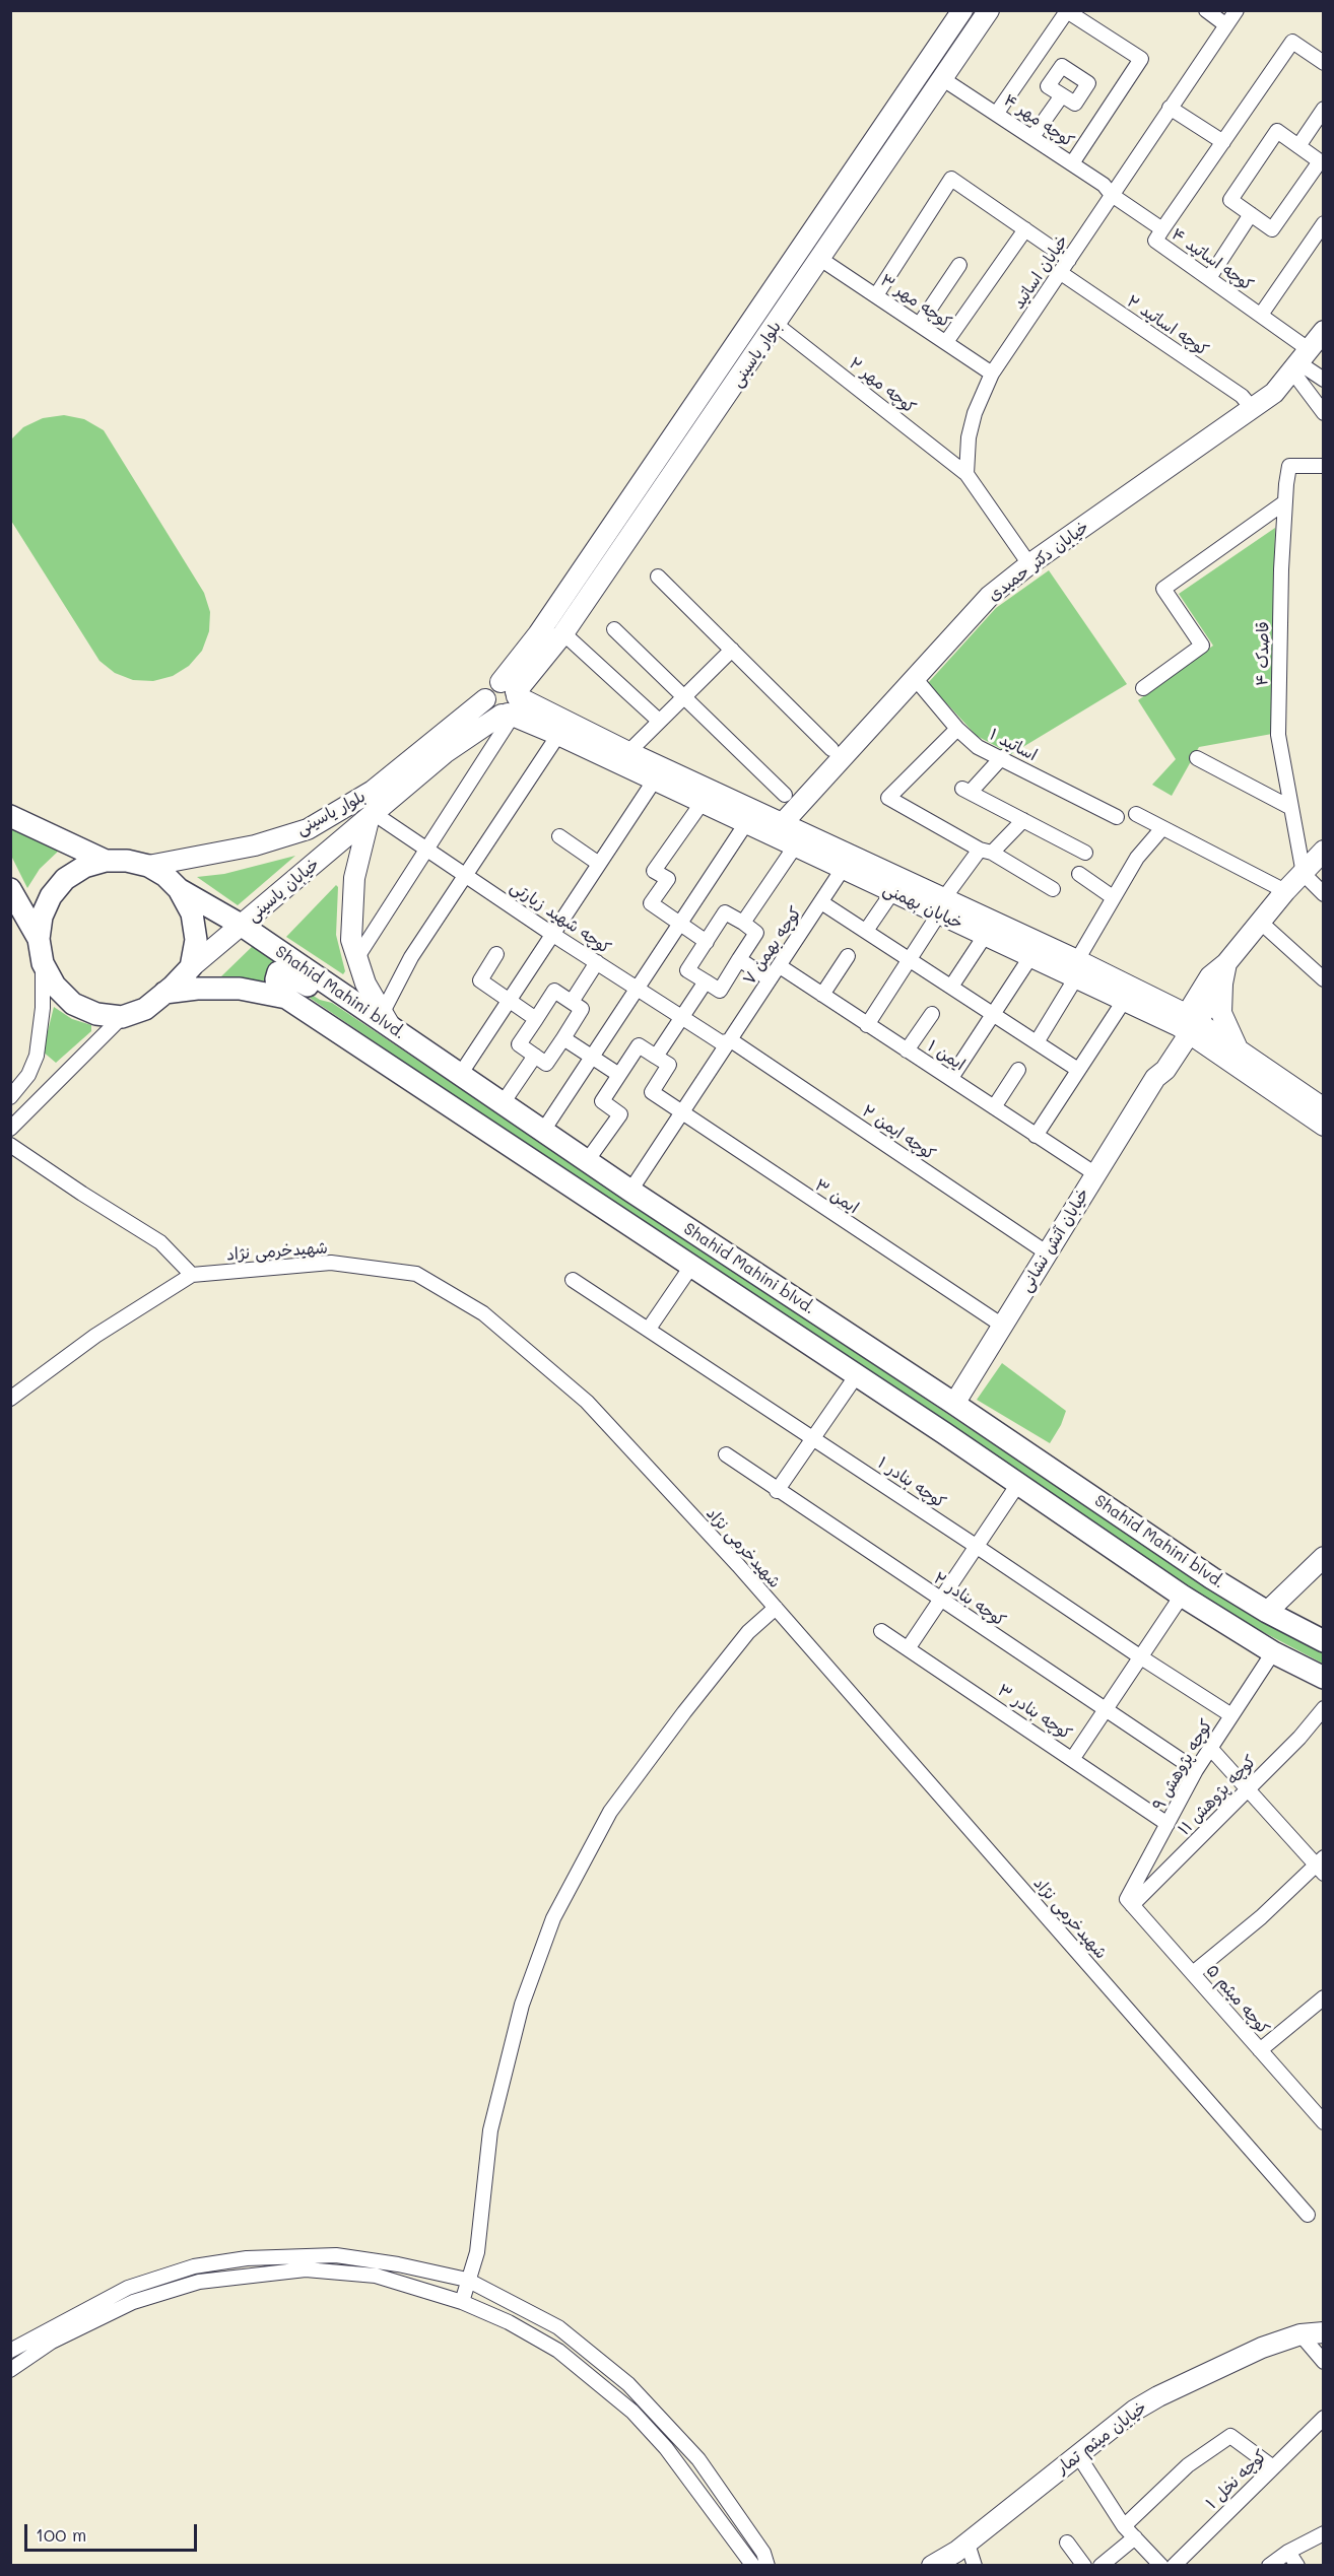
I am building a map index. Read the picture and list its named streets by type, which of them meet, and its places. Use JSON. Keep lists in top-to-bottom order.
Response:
{
  "streets": {
    "main road": ["Shahid Mahini blvd."],
    "street": [
      "کوچه مهر ۴",
      "کوچه اساتید ۴",
      "خیابان اساتید",
      "کوچه مهر ۳",
      "کوچه اساتید ۲",
      "بلوار یاسینی",
      "کوچه مهر ۲",
      "خیابان دکتر حمیدی",
      "قاصدک ۴",
      "اساتید ۱",
      "خیابان یاسینی",
      "خیابان بهمنی",
      "کوچه شهید زیارتی",
      "کوچه بهمن ۷",
      "ایمن ۱",
      "کوچه ایمن ۲",
      "ایمن ۳",
      "خیابان آتش نشانی",
      "شهیدخرمی نژاد",
      "کوچه بنادر ۱",
      "کوچه بنادر ۲",
      "کوچه بنادر ۳",
      "کوچه پژوهش ۹",
      "کوچه پژوهش ۱۱",
      "کوچه میثم ۵",
      "خیابان میثم تمار",
      "کوچه نخل ۱"
    ]
  },
  "crossings": [
    ["کوچه مهر ۴", "کوچه اساتید ۴"],
    ["کوچه مهر ۴", "خیابان اساتید"],
    ["کوچه مهر ۴", "بلوار یاسینی"],
    ["کوچه اساتید ۴", "خیابان اساتید"],
    ["کوچه اساتید ۴", "خیابان دکتر حمیدی"],
    ["خیابان اساتید", "کوچه مهر ۳"],
    ["خیابان اساتید", "کوچه اساتید ۲"],
    ["خیابان اساتید", "کوچه مهر ۲"],
    ["کوچه مهر ۳", "بلوار یاسینی"],
    ["کوچه اساتید ۲", "خیابان دکتر حمیدی"],
    ["بلوار یاسینی", "کوچه مهر ۲"],
    ["بلوار یاسینی", "خیابان یاسینی"],
    ["بلوار یاسینی", "خیابان بهمنی"],
    ["بلوار یاسینی", "کوچه شهید زیارتی"],
    ["بلوار یاسینی", "Shahid Mahini blvd."],
    ["خیابان دکتر حمیدی", "اساتید ۱"],
    ["خیابان دکتر حمیدی", "خیابان بهمنی"],
    ["خیابان یاسینی", "کوچه شهید زیارتی"],
    ["خیابان یاسینی", "Shahid Mahini blvd."],
    ["خیابان بهمنی", "کوچه بهمن ۷"],
    ["خیابان بهمنی", "خیابان آتش نشانی"],
    ["کوچه شهید زیارتی", "کوچه بهمن ۷"],
    ["کوچه شهید زیارتی", "کوچه ایمن ۲"],
    ["کوچه بهمن ۷", "Shahid Mahini blvd."],
    ["کوچه بهمن ۷", "ایمن ۱"],
    ["کوچه بهمن ۷", "کوچه ایمن ۲"],
    ["کوچه بهمن ۷", "ایمن ۳"],
    ["Shahid Mahini blvd.", "خیابان آتش نشانی"],
    ["Shahid Mahini blvd.", "کوچه پژوهش ۹"],
    ["ایمن ۱", "خیابان آتش نشانی"],
    ["کوچه ایمن ۲", "خیابان آتش نشانی"],
    ["ایمن ۳", "خیابان آتش نشانی"],
    ["کوچه بنادر ۱", "کوچه پژوهش ۹"],
    ["کوچه بنادر ۲", "کوچه پژوهش ۹"],
    ["کوچه بنادر ۳", "کوچه پژوهش ۹"],
    ["کوچه پژوهش ۹", "کوچه پژوهش ۱۱"],
    ["کوچه پژوهش ۹", "کوچه میثم ۵"],
    ["کوچه پژوهش ۱۱", "کوچه میثم ۵"]
  ],
  "scale_bar": "100 m"
}
